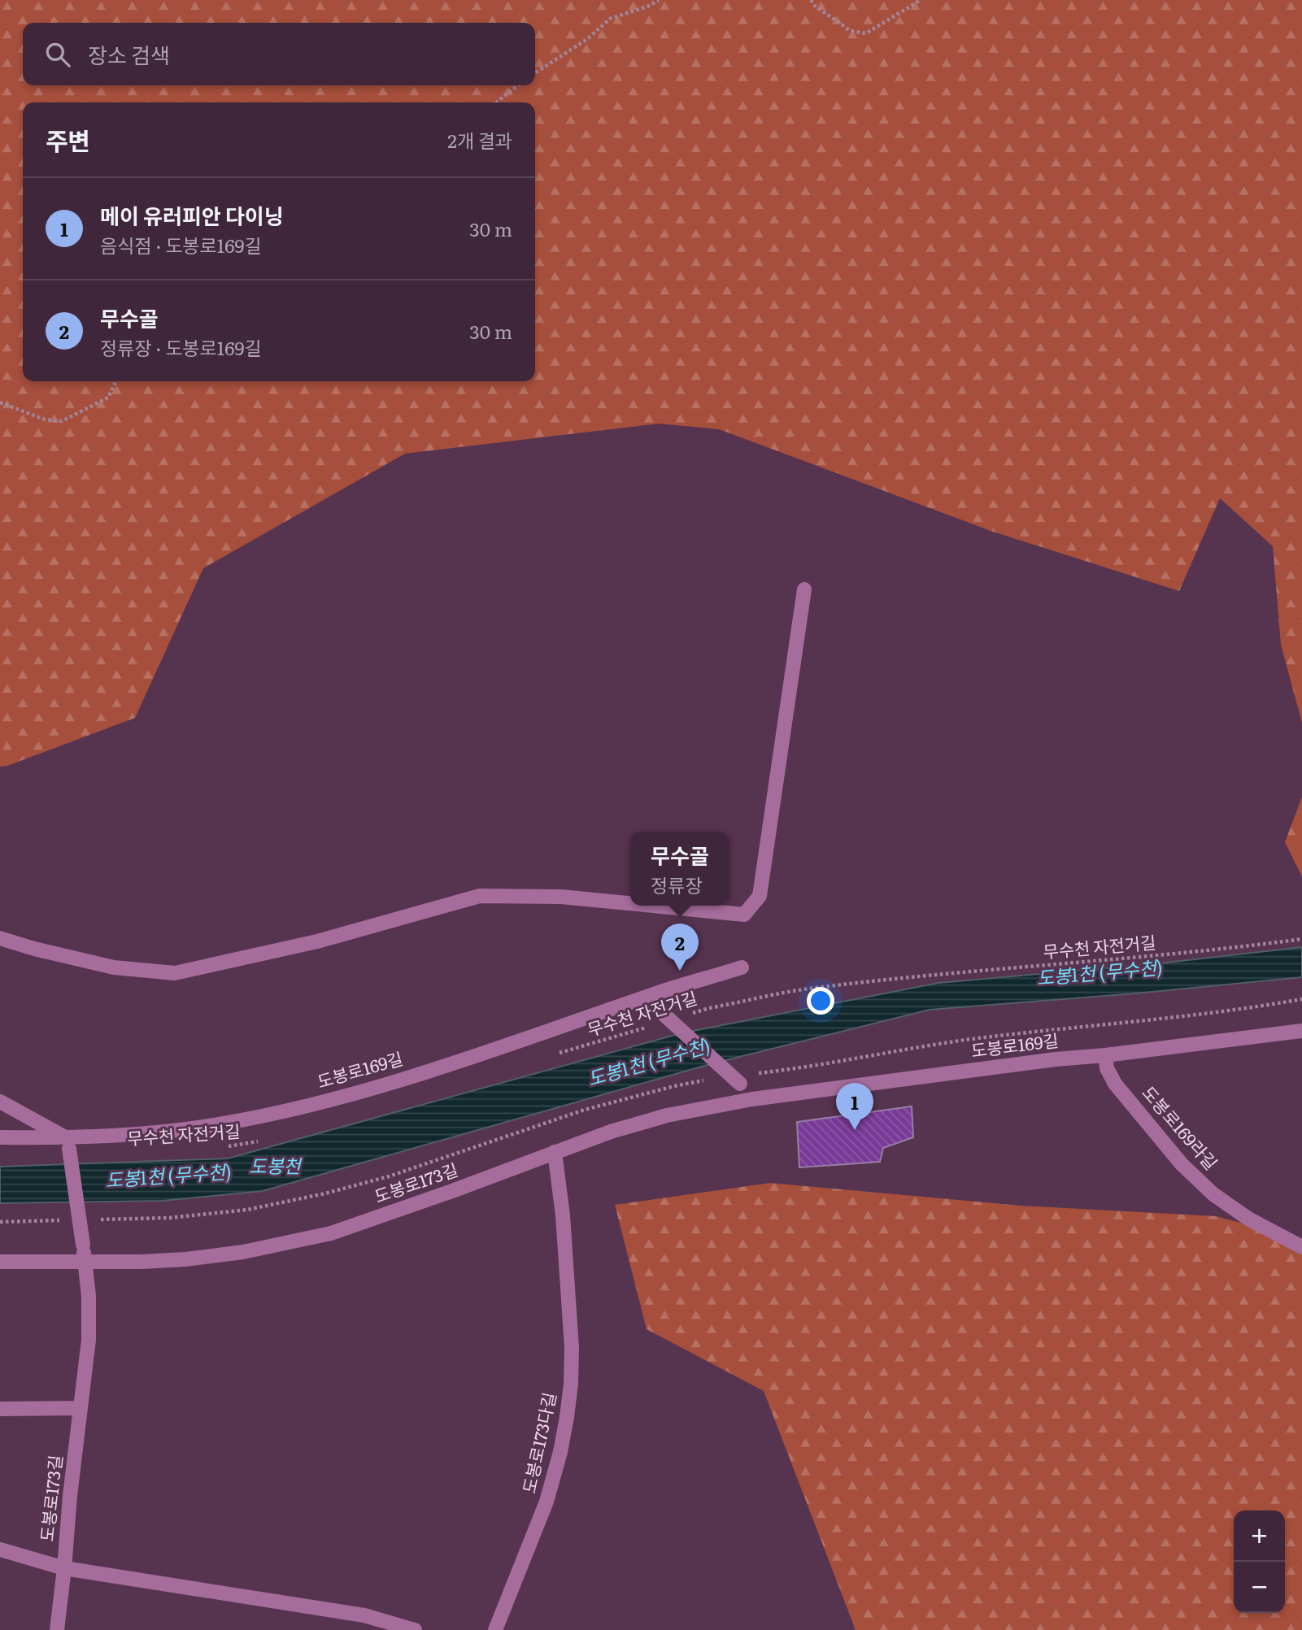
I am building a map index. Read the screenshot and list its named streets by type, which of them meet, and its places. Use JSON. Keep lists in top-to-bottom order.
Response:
{
  "streets": {
    "street": [
      "도봉로169길",
      "도봉로169라길",
      "도봉로173길",
      "도봉로173다길"
    ],
    "path": ["무수천 자전거길"]
  },
  "crossings": [
    ["도봉로169길", "도봉로169라길"],
    ["도봉로169길", "도봉로173길"],
    ["도봉로173길", "도봉로173다길"]
  ],
  "water": ["도봉1천 (무수천)", "도봉천"],
  "page": {
    "search": "장소 검색",
    "heading": ["주변", "2개 결과"],
    "list": [
      {
        "mark": "1",
        "name": "메이 유러피안 다이닝",
        "note": "음식점 · 도봉로169길",
        "value": "30 m"
      },
      {
        "mark": "2",
        "name": "무수골",
        "note": "정류장 · 도봉로169길",
        "value": "30 m"
      }
    ],
    "popup": ["무수골", "정류장"],
    "pins": ["2", "1"],
    "map_buttons": ["+", "−"]
  }
}
